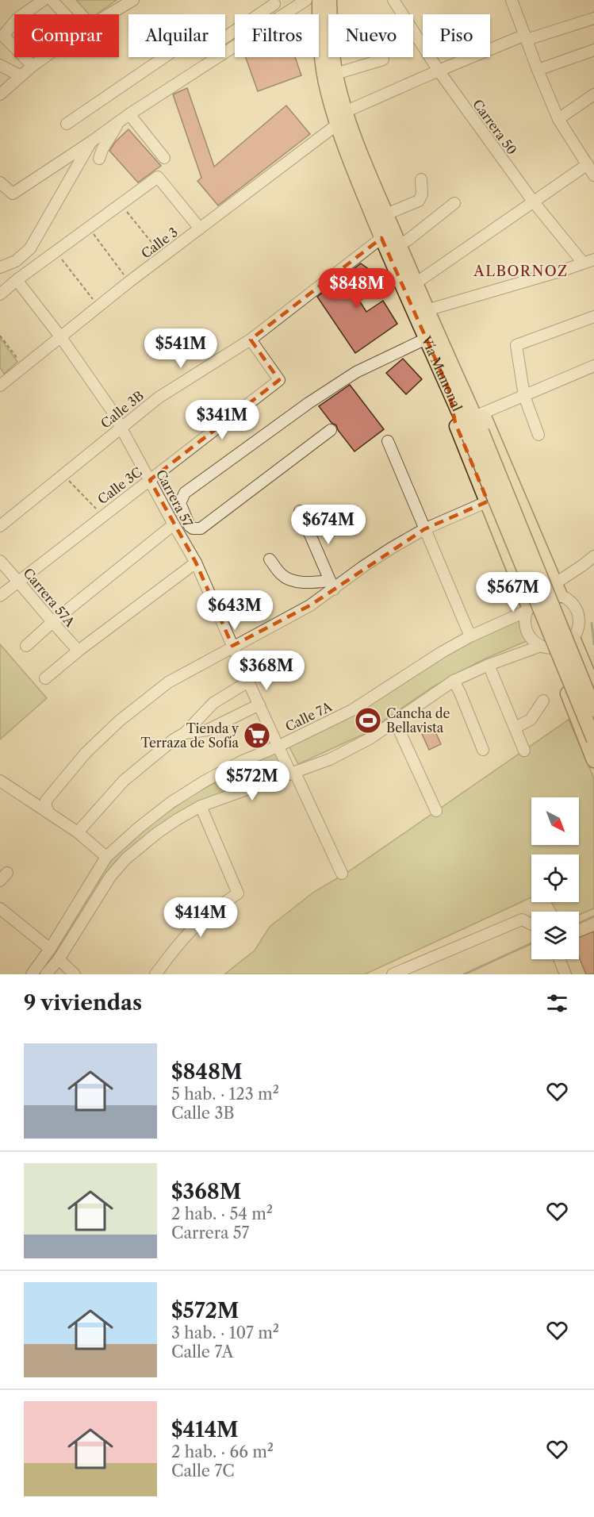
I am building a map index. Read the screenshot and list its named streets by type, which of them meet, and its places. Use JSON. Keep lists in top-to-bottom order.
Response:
{
  "streets": {
    "main road": ["Vía Mamonal"],
    "street": [
      "Carrera 50",
      "Calle 3",
      "Calle 3B",
      "Calle 3C",
      "Carrera 57",
      "Carrera 57A",
      "Calle 7A"
    ]
  },
  "crossings": [
    ["Calle 3", "Vía Mamonal"],
    ["Calle 3", "Carrera 57"],
    ["Vía Mamonal", "Calle 3B"],
    ["Calle 3B", "Calle 3C"],
    ["Calle 3B", "Carrera 57"],
    ["Calle 3C", "Carrera 57"],
    ["Calle 3C", "Carrera 57A"],
    ["Carrera 57", "Calle 7A"]
  ],
  "districts": ["ALBORNOZ"],
  "places": {
    "sports": ["Cancha de Bellavista"],
    "supermarket": ["Tienda y Terraza de Sofía"]
  },
  "north": "bottom right",
  "page": {
    "chip": [
      "Comprar",
      "Alquilar",
      "Filtros",
      "Nuevo",
      "Piso"
    ],
    "price": [
      "$848M",
      "$541M",
      "$341M",
      "$674M",
      "$567M",
      "$643M",
      "$368M",
      "$572M",
      "$414M"
    ],
    "heading": "9 viviendas",
    "list": [
      {
        "name": "$848M",
        "note": "5 hab. · 123 m² · Calle 3B"
      },
      {
        "name": "$368M",
        "note": "2 hab. · 54 m² · Carrera 57"
      },
      {
        "name": "$572M",
        "note": "3 hab. · 107 m² · Calle 7A"
      },
      {
        "name": "$414M",
        "note": "2 hab. · 66 m² · Calle 7C"
      }
    ]
  }
}
